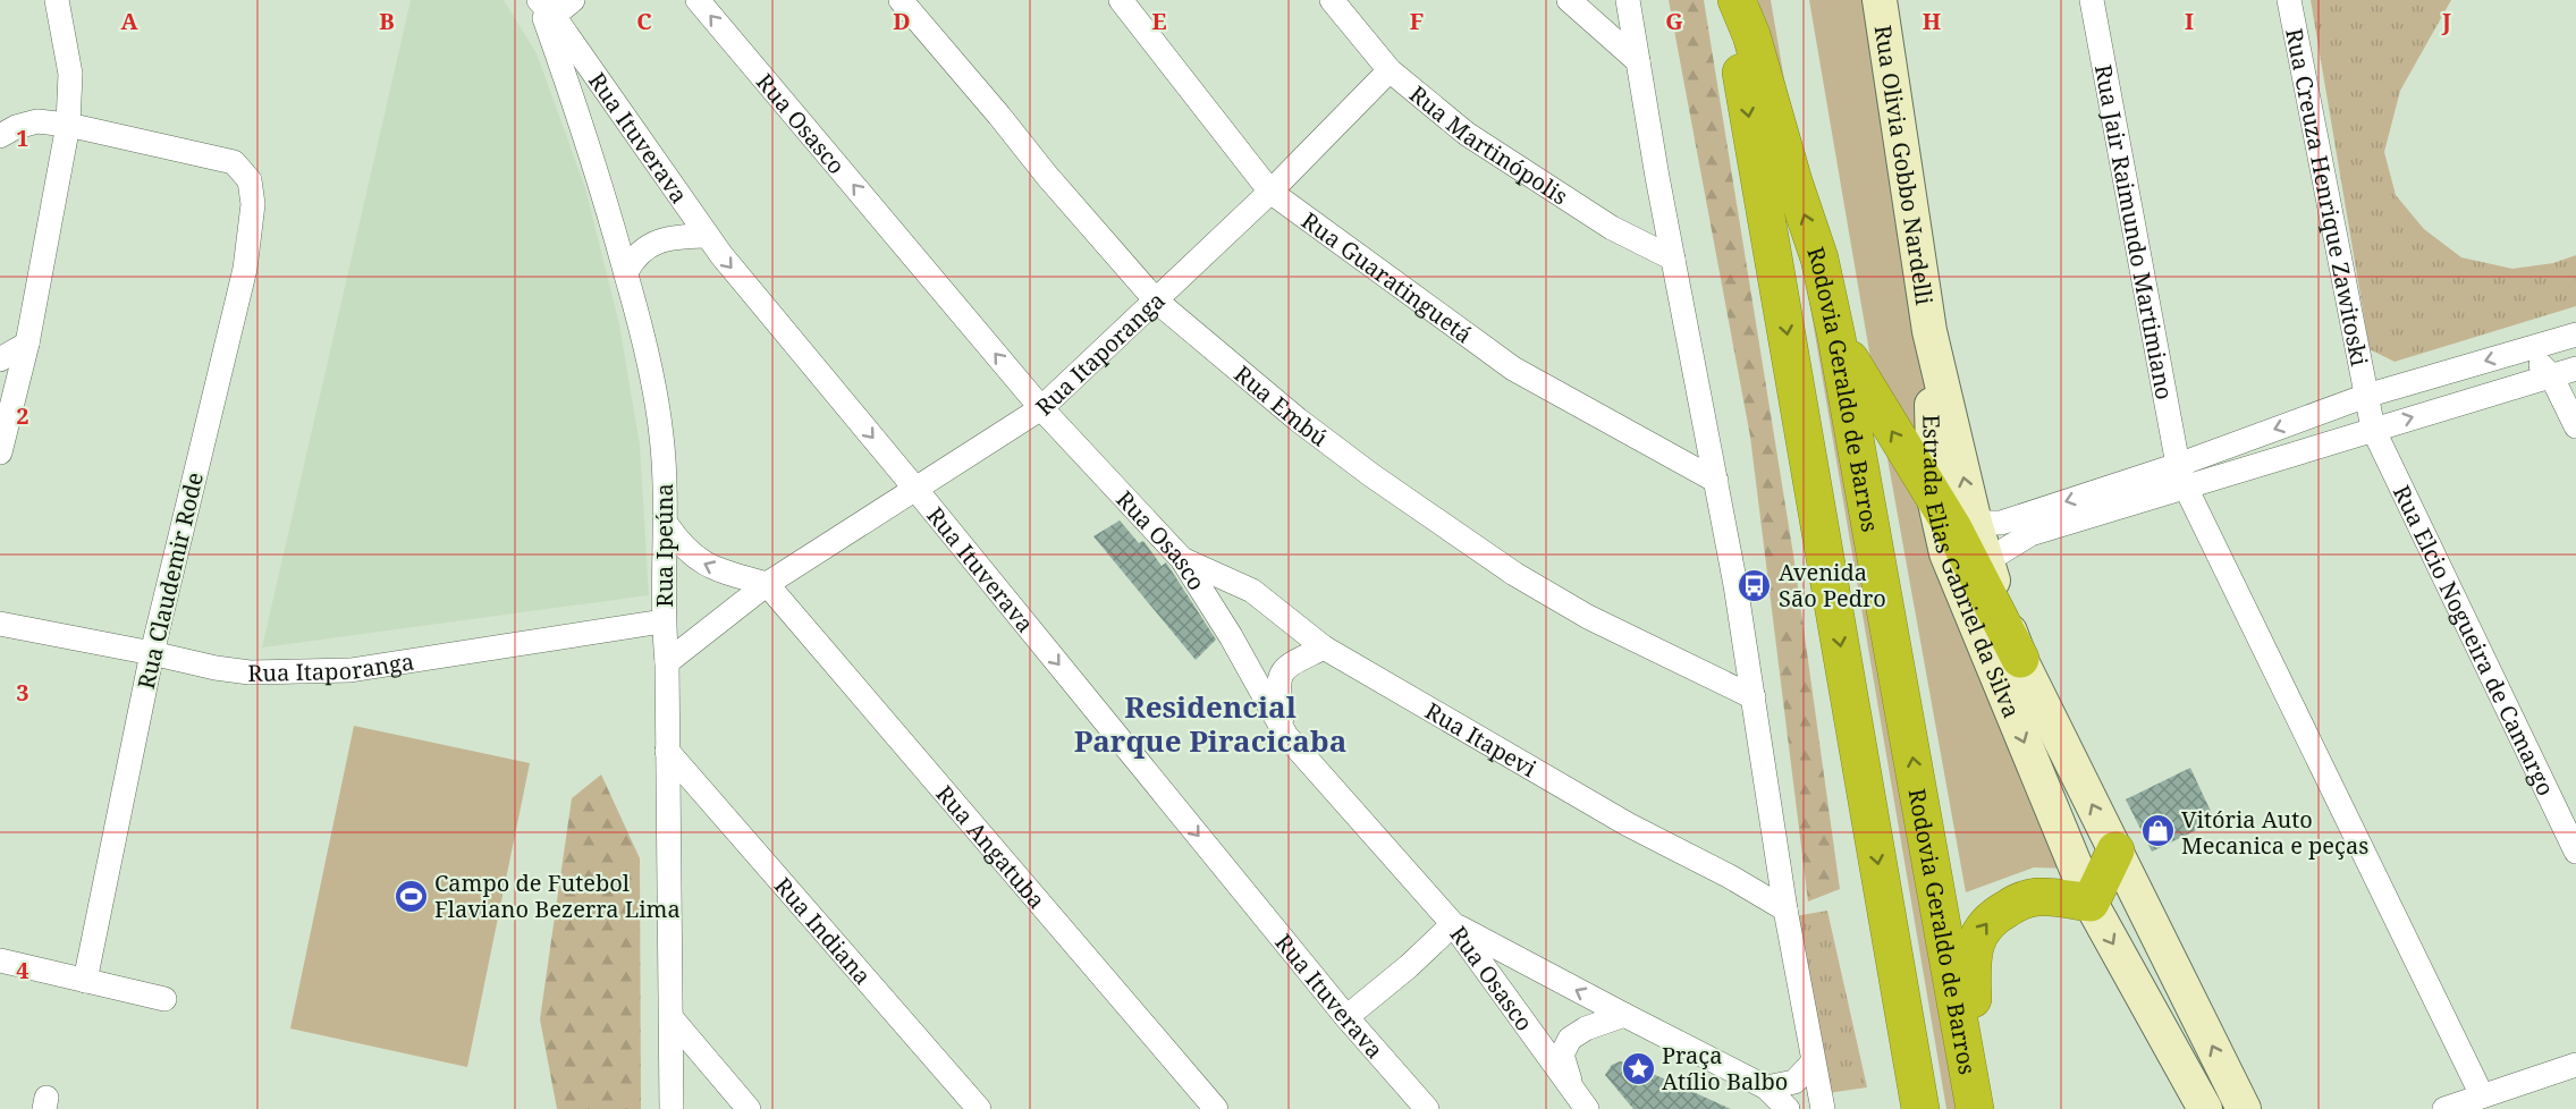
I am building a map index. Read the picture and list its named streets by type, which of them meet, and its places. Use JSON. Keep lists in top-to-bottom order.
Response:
{
  "streets": {
    "highway": ["Rodovia Geraldo de Barros"],
    "street": [
      "Rua Osasco",
      "Rua Ituverava",
      "Rua Martinópolis",
      "Rua Olivia Gobbo Nardelli",
      "Rua Creuza Henrique Zawitoski",
      "Rua Jair Raimundo Martimiano",
      "Rua Guaratinguetá",
      "Rua Itaporanga",
      "Rua Embú",
      "Rua Ipeúna",
      "Estrada Elias Gabriel da Silva",
      "Rua Claudemir Rode",
      "Rua Elcio Nogueira de Camargo",
      "Rua Itapevi",
      "Rua Angatuba",
      "Rua Indiana"
    ]
  },
  "crossings": [
    ["Rua Osasco", "Rua Itaporanga"],
    ["Rua Osasco", "Rua Itapevi"],
    ["Rua Ituverava", "Rua Itaporanga"],
    ["Rua Ituverava", "Rua Ipeúna"],
    ["Rua Martinópolis", "Rua Itaporanga"],
    ["Rua Olivia Gobbo Nardelli", "Estrada Elias Gabriel da Silva"],
    ["Rua Creuza Henrique Zawitoski", "Rua Elcio Nogueira de Camargo"],
    ["Rua Guaratinguetá", "Rua Itaporanga"],
    ["Rua Itaporanga", "Rua Embú"],
    ["Rua Itaporanga", "Rua Ipeúna"],
    ["Rua Itaporanga", "Rua Claudemir Rode"],
    ["Rua Itaporanga", "Rua Angatuba"],
    ["Rua Ipeúna", "Rua Indiana"]
  ],
  "one_way": ["Rua Osasco", "Rua Ituverava"],
  "districts": ["Residencial Parque Piracicaba"],
  "places": {
    "bus stop": ["Avenida São Pedro"],
    "shop": ["Vitória Auto Mecanica e peças"],
    "sports": ["Campo de Futebol Flaviano Bezerra Lima"],
    "place": ["Praça Atílio Balbo"]
  },
  "grid": {
    "columns": [
      "A",
      "B",
      "C",
      "D",
      "E",
      "F",
      "G",
      "H",
      "I",
      "J"
    ],
    "rows": [
      "1",
      "2",
      "3",
      "4"
    ]
  }
}
